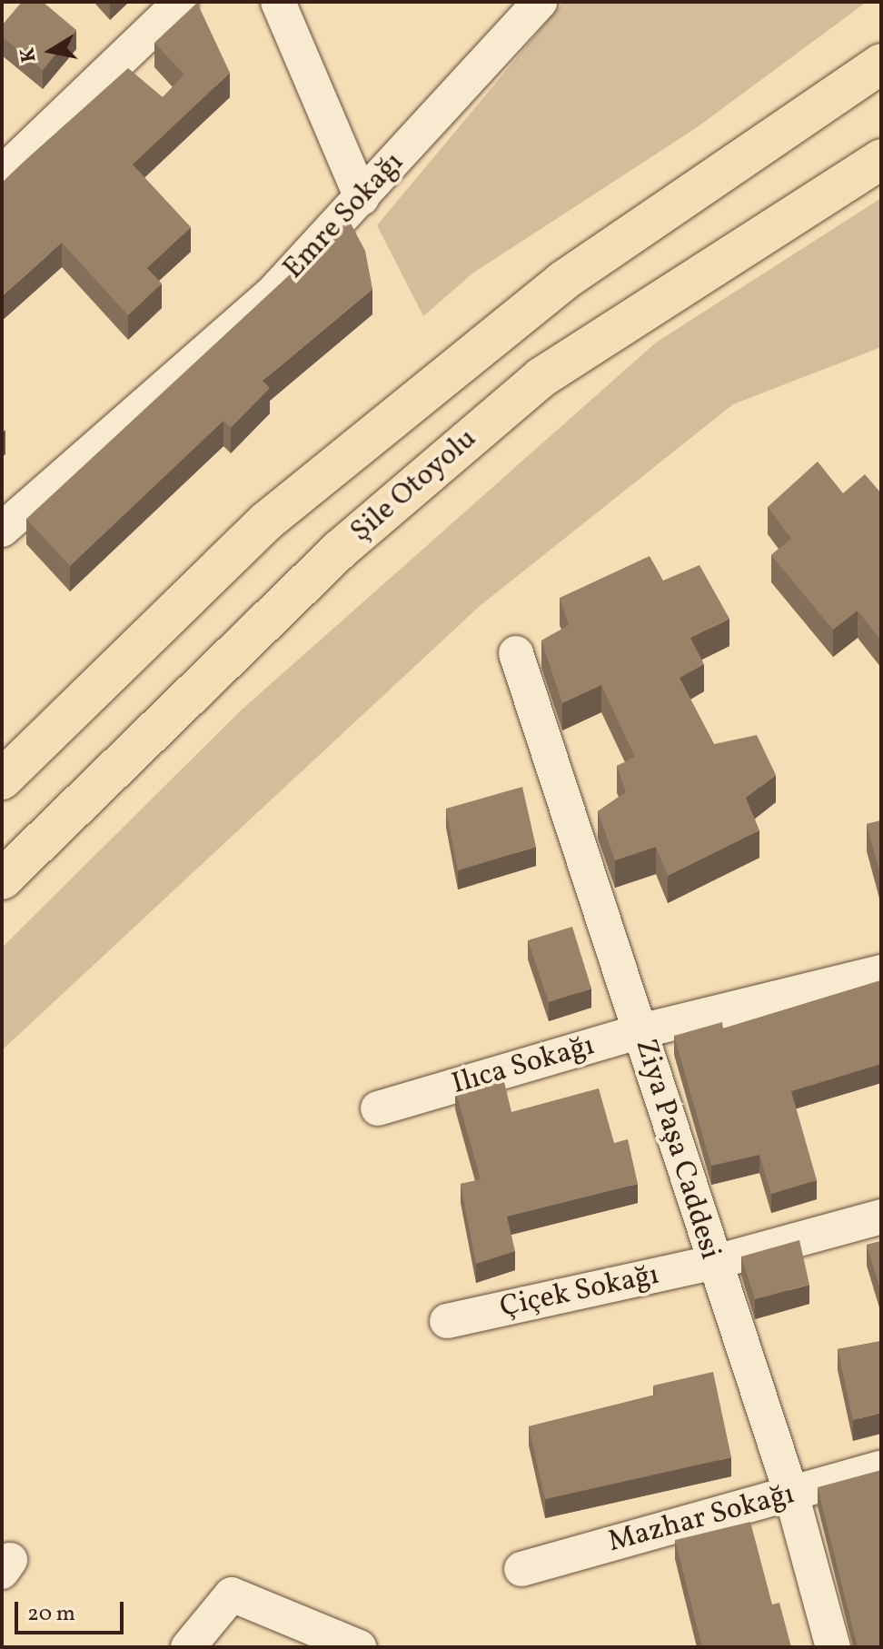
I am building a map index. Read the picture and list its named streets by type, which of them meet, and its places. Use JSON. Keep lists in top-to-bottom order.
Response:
{
  "streets": {
    "highway": ["Şile Otoyolu"],
    "street": [
      "Emre Sokağı",
      "Ilıca Sokağı",
      "Ziya Paşa Caddesi",
      "Çiçek Sokağı",
      "Mazhar Sokağı"
    ]
  },
  "crossings": [
    ["Ilıca Sokağı", "Ziya Paşa Caddesi"],
    ["Ziya Paşa Caddesi", "Çiçek Sokağı"],
    ["Ziya Paşa Caddesi", "Mazhar Sokağı"]
  ],
  "scale_bar": "20 m",
  "north": "left"
}
